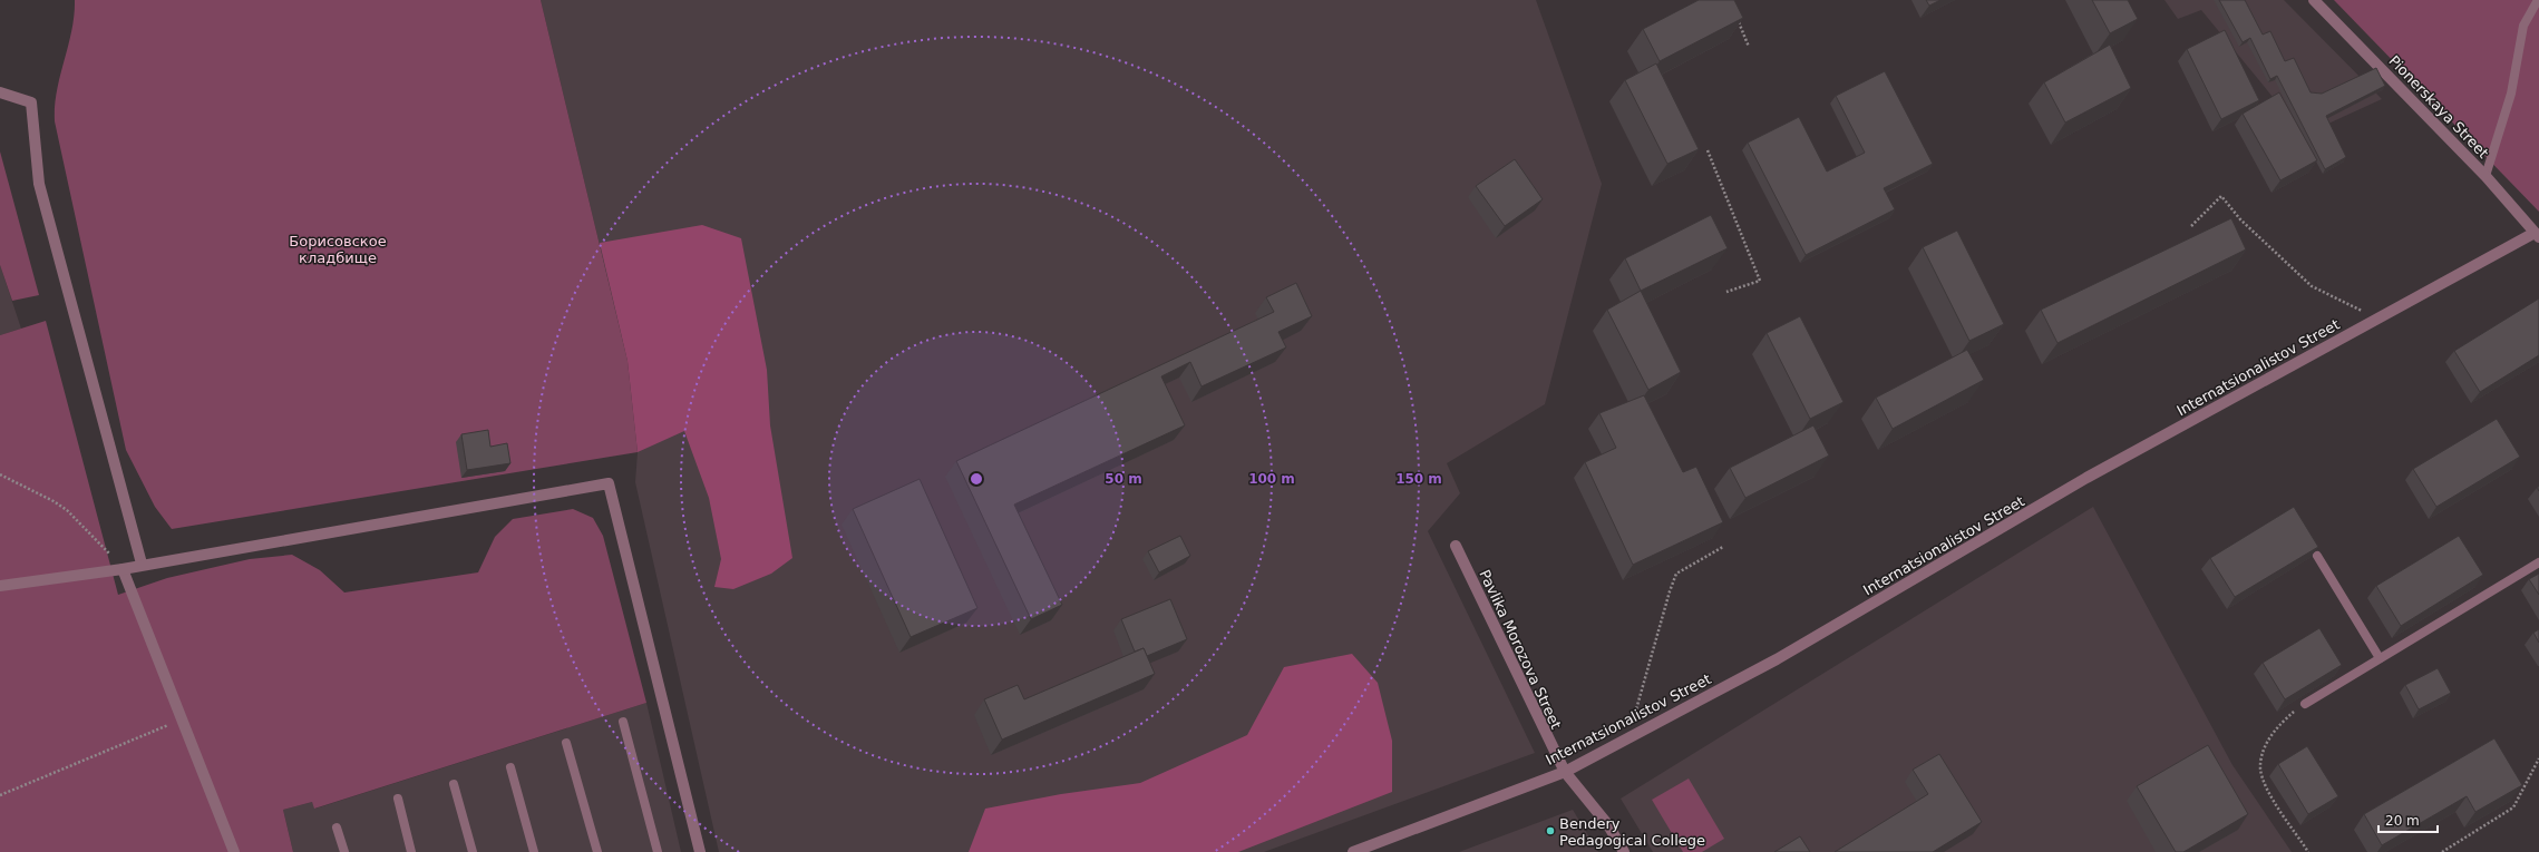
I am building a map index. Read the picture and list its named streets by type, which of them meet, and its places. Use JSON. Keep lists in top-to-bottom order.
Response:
{
  "streets": {
    "street": ["Pionerskaya Street", "Internatsionalistov Street", "Pavlika Morozova Street"]
  },
  "crossings": [
    ["Pionerskaya Street", "Internatsionalistov Street"],
    ["Internatsionalistov Street", "Pavlika Morozova Street"]
  ],
  "parks": ["Борисовское кладбище"],
  "places": ["Bendery Pedagogical College"],
  "scale_bar": "20 m",
  "rings": ["50 m", "100 m", "150 m"]
}
